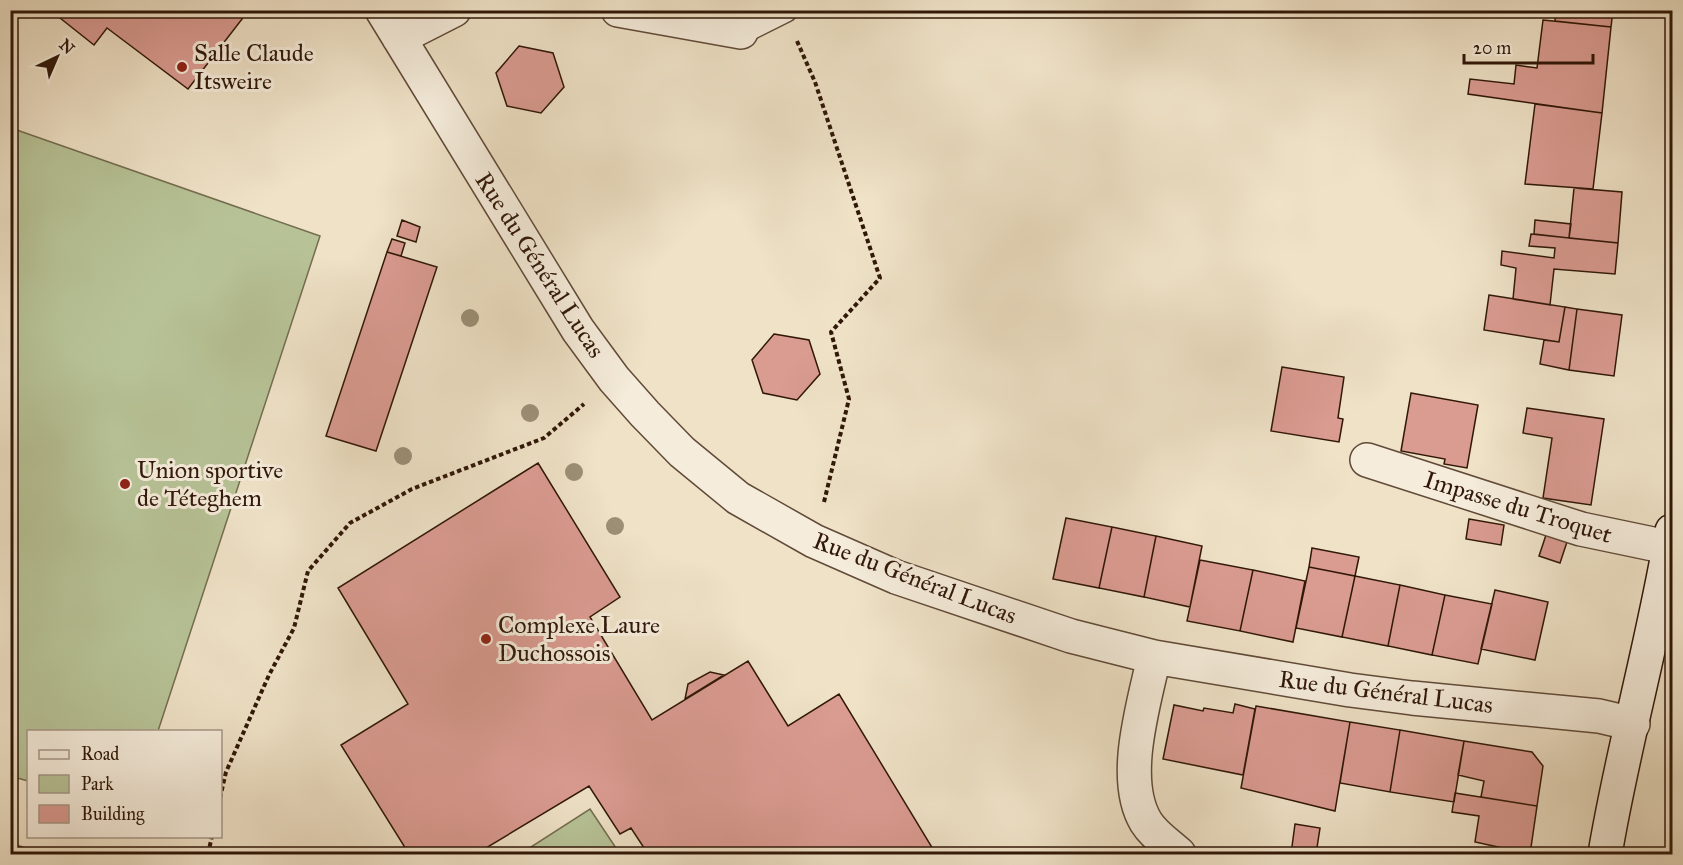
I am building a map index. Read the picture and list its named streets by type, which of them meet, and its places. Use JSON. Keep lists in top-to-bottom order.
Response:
{
  "streets": {
    "street": ["Rue du Général Lucas", "Impasse du Troquet"]
  },
  "places": ["Salle Claude Itsweire", "Union sportive de Téteghem", "Complexe Laure Duchossois"],
  "legend": ["Road", "Park", "Building"],
  "scale_bar": "20 m",
  "north": "top right"
}
